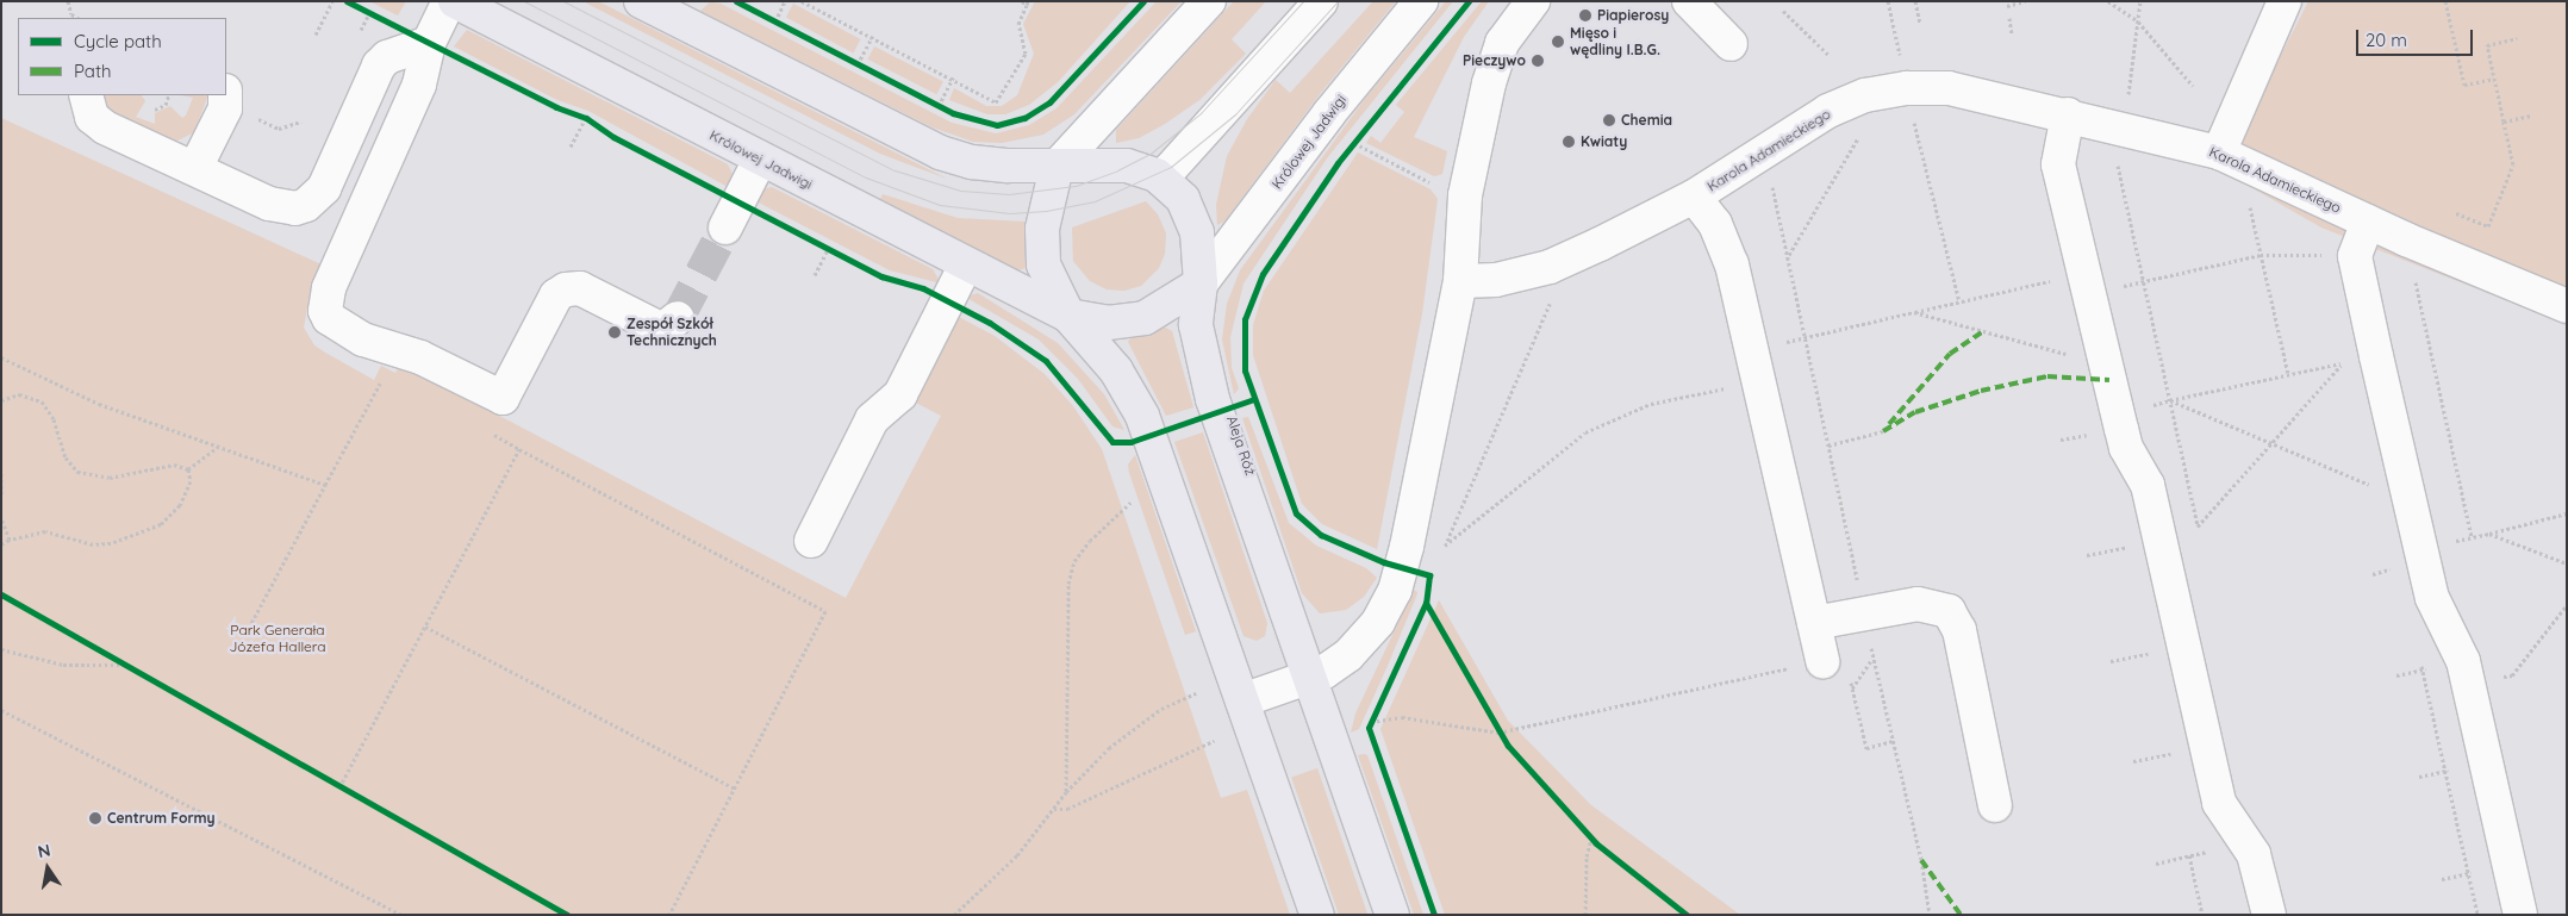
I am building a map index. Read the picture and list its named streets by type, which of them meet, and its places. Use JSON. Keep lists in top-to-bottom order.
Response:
{
  "streets": {
    "main road": ["Królowej Jadwigi", "Aleja Róż"],
    "street": ["Karola Adamieckiego"]
  },
  "crossings": [
    ["Królowej Jadwigi", "Aleja Róż"]
  ],
  "parks": ["Park Generała Józefa Hallera"],
  "places": [
    "Piapierosy",
    "Mięso i wędliny I.B.G.",
    "Pieczywo",
    "Chemia",
    "Kwiaty",
    "Zespół Szkół Technicznych",
    "Centrum Formy"
  ],
  "legend": ["Cycle path", "Path"],
  "scale_bar": "20 m",
  "north": "top"
}
